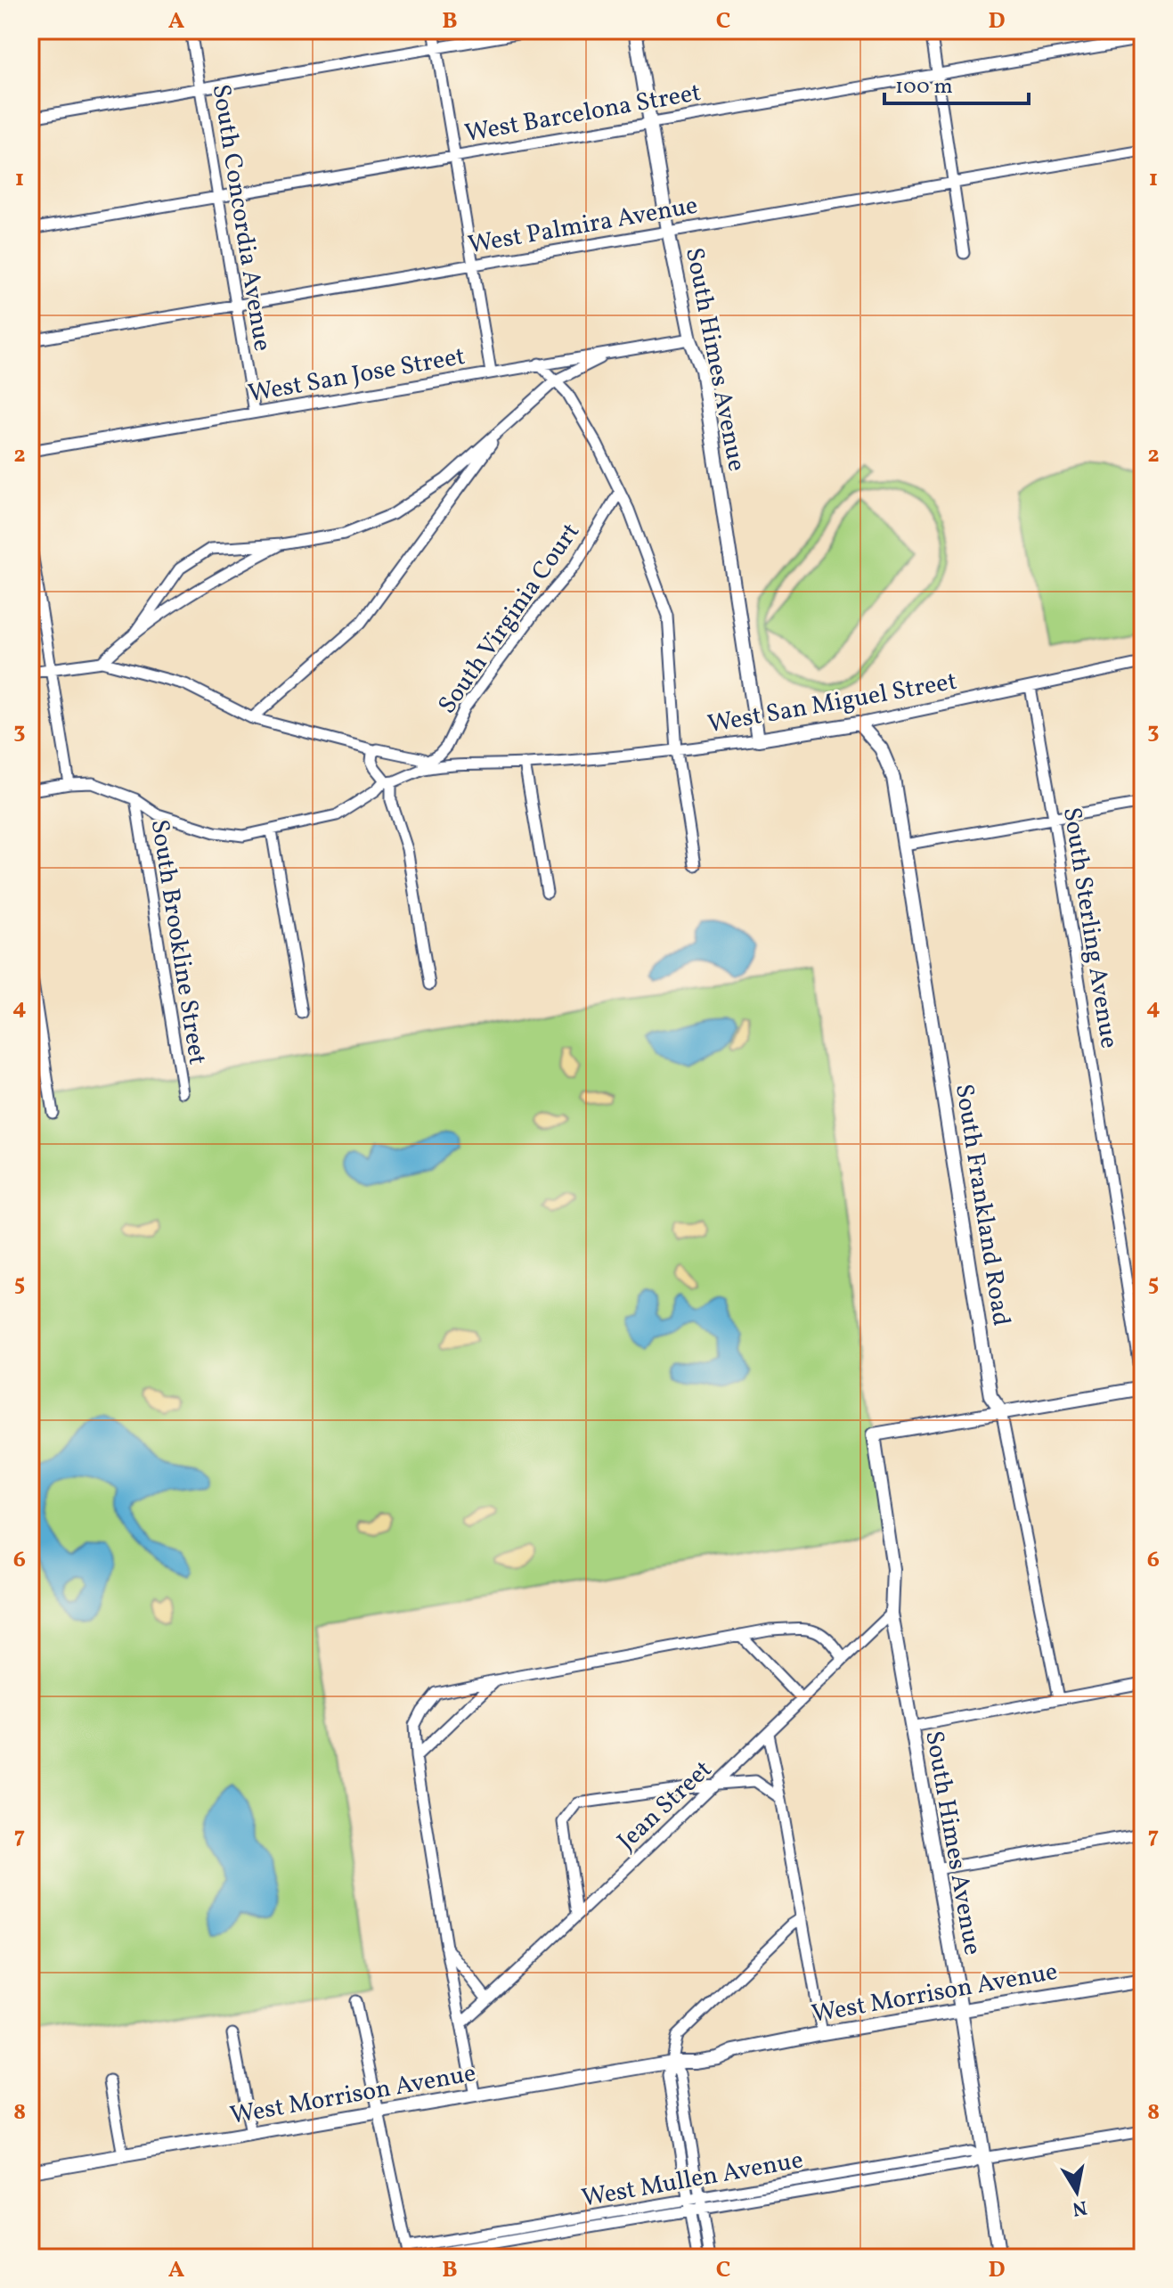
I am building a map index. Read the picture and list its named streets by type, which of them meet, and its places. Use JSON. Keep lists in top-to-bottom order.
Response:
{
  "streets": {
    "street": [
      "West Barcelona Street",
      "South Concordia Avenue",
      "West Palmira Avenue",
      "South Himes Avenue",
      "West San Jose Street",
      "South Virginia Court",
      "West San Miguel Street",
      "South Sterling Avenue",
      "South Brookline Street",
      "South Frankland Road",
      "Jean Street",
      "West Morrison Avenue",
      "West Mullen Avenue"
    ]
  },
  "crossings": [
    ["West Barcelona Street", "South Concordia Avenue"],
    ["West Barcelona Street", "South Himes Avenue"],
    ["South Concordia Avenue", "West Palmira Avenue"],
    ["South Concordia Avenue", "West San Jose Street"],
    ["West Palmira Avenue", "South Himes Avenue"],
    ["South Himes Avenue", "West San Jose Street"],
    ["South Himes Avenue", "West San Miguel Street"],
    ["South Himes Avenue", "South Frankland Road"],
    ["South Himes Avenue", "Jean Street"],
    ["South Himes Avenue", "West Morrison Avenue"],
    ["South Himes Avenue", "West Mullen Avenue"],
    ["South Virginia Court", "West San Miguel Street"],
    ["West San Miguel Street", "South Sterling Avenue"],
    ["West San Miguel Street", "South Frankland Road"]
  ],
  "scale_bar": "100 m",
  "north": "bottom",
  "grid": {
    "columns": [
      "A",
      "B",
      "C",
      "D"
    ],
    "rows": [
      "1",
      "2",
      "3",
      "4",
      "5",
      "6",
      "7",
      "8"
    ]
  }
}
